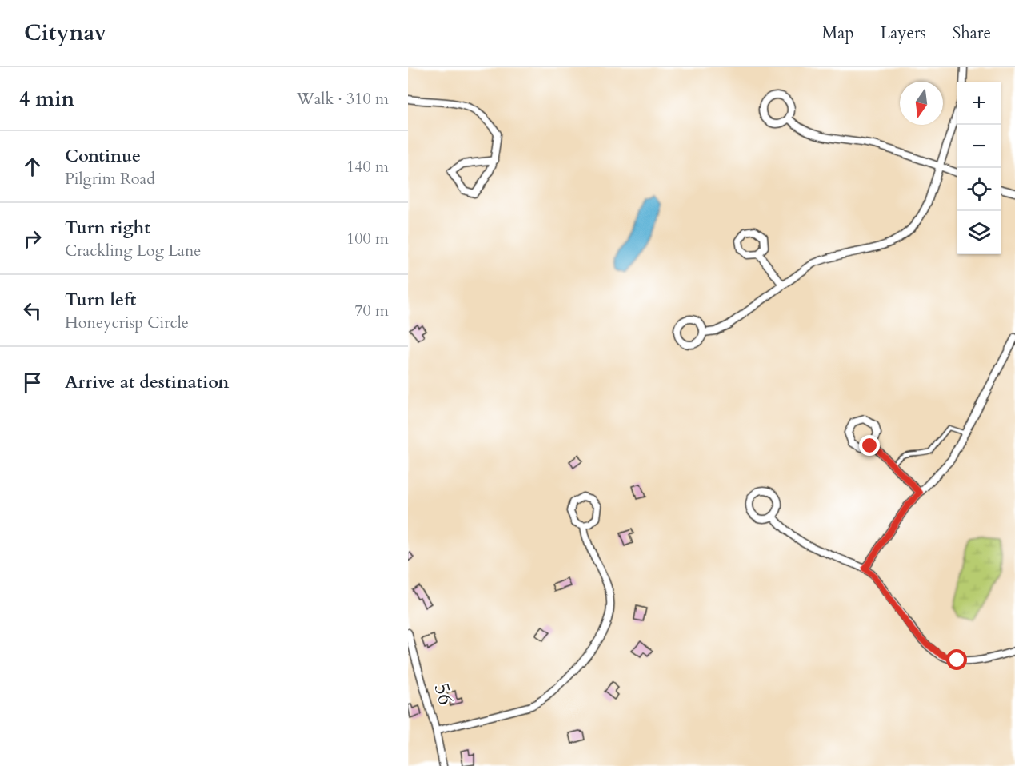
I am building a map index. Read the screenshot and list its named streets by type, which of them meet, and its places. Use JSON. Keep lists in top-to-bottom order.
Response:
{
  "streets": {
    "street": ["56"]
  },
  "north": "bottom",
  "page": {
    "header": "Citynav",
    "nav": ["Map", "Layers", "Share"],
    "heading": ["4 min", "Walk · 310 m"],
    "map_buttons": ["+", "−"],
    "list": [
      ["Continue", "Pilgrim Road", "140 m"],
      ["Turn right", "Crackling Log Lane", "100 m"],
      ["Turn left", "Honeycrisp Circle", "70 m"],
      "Arrive at destination"
    ]
  }
}
